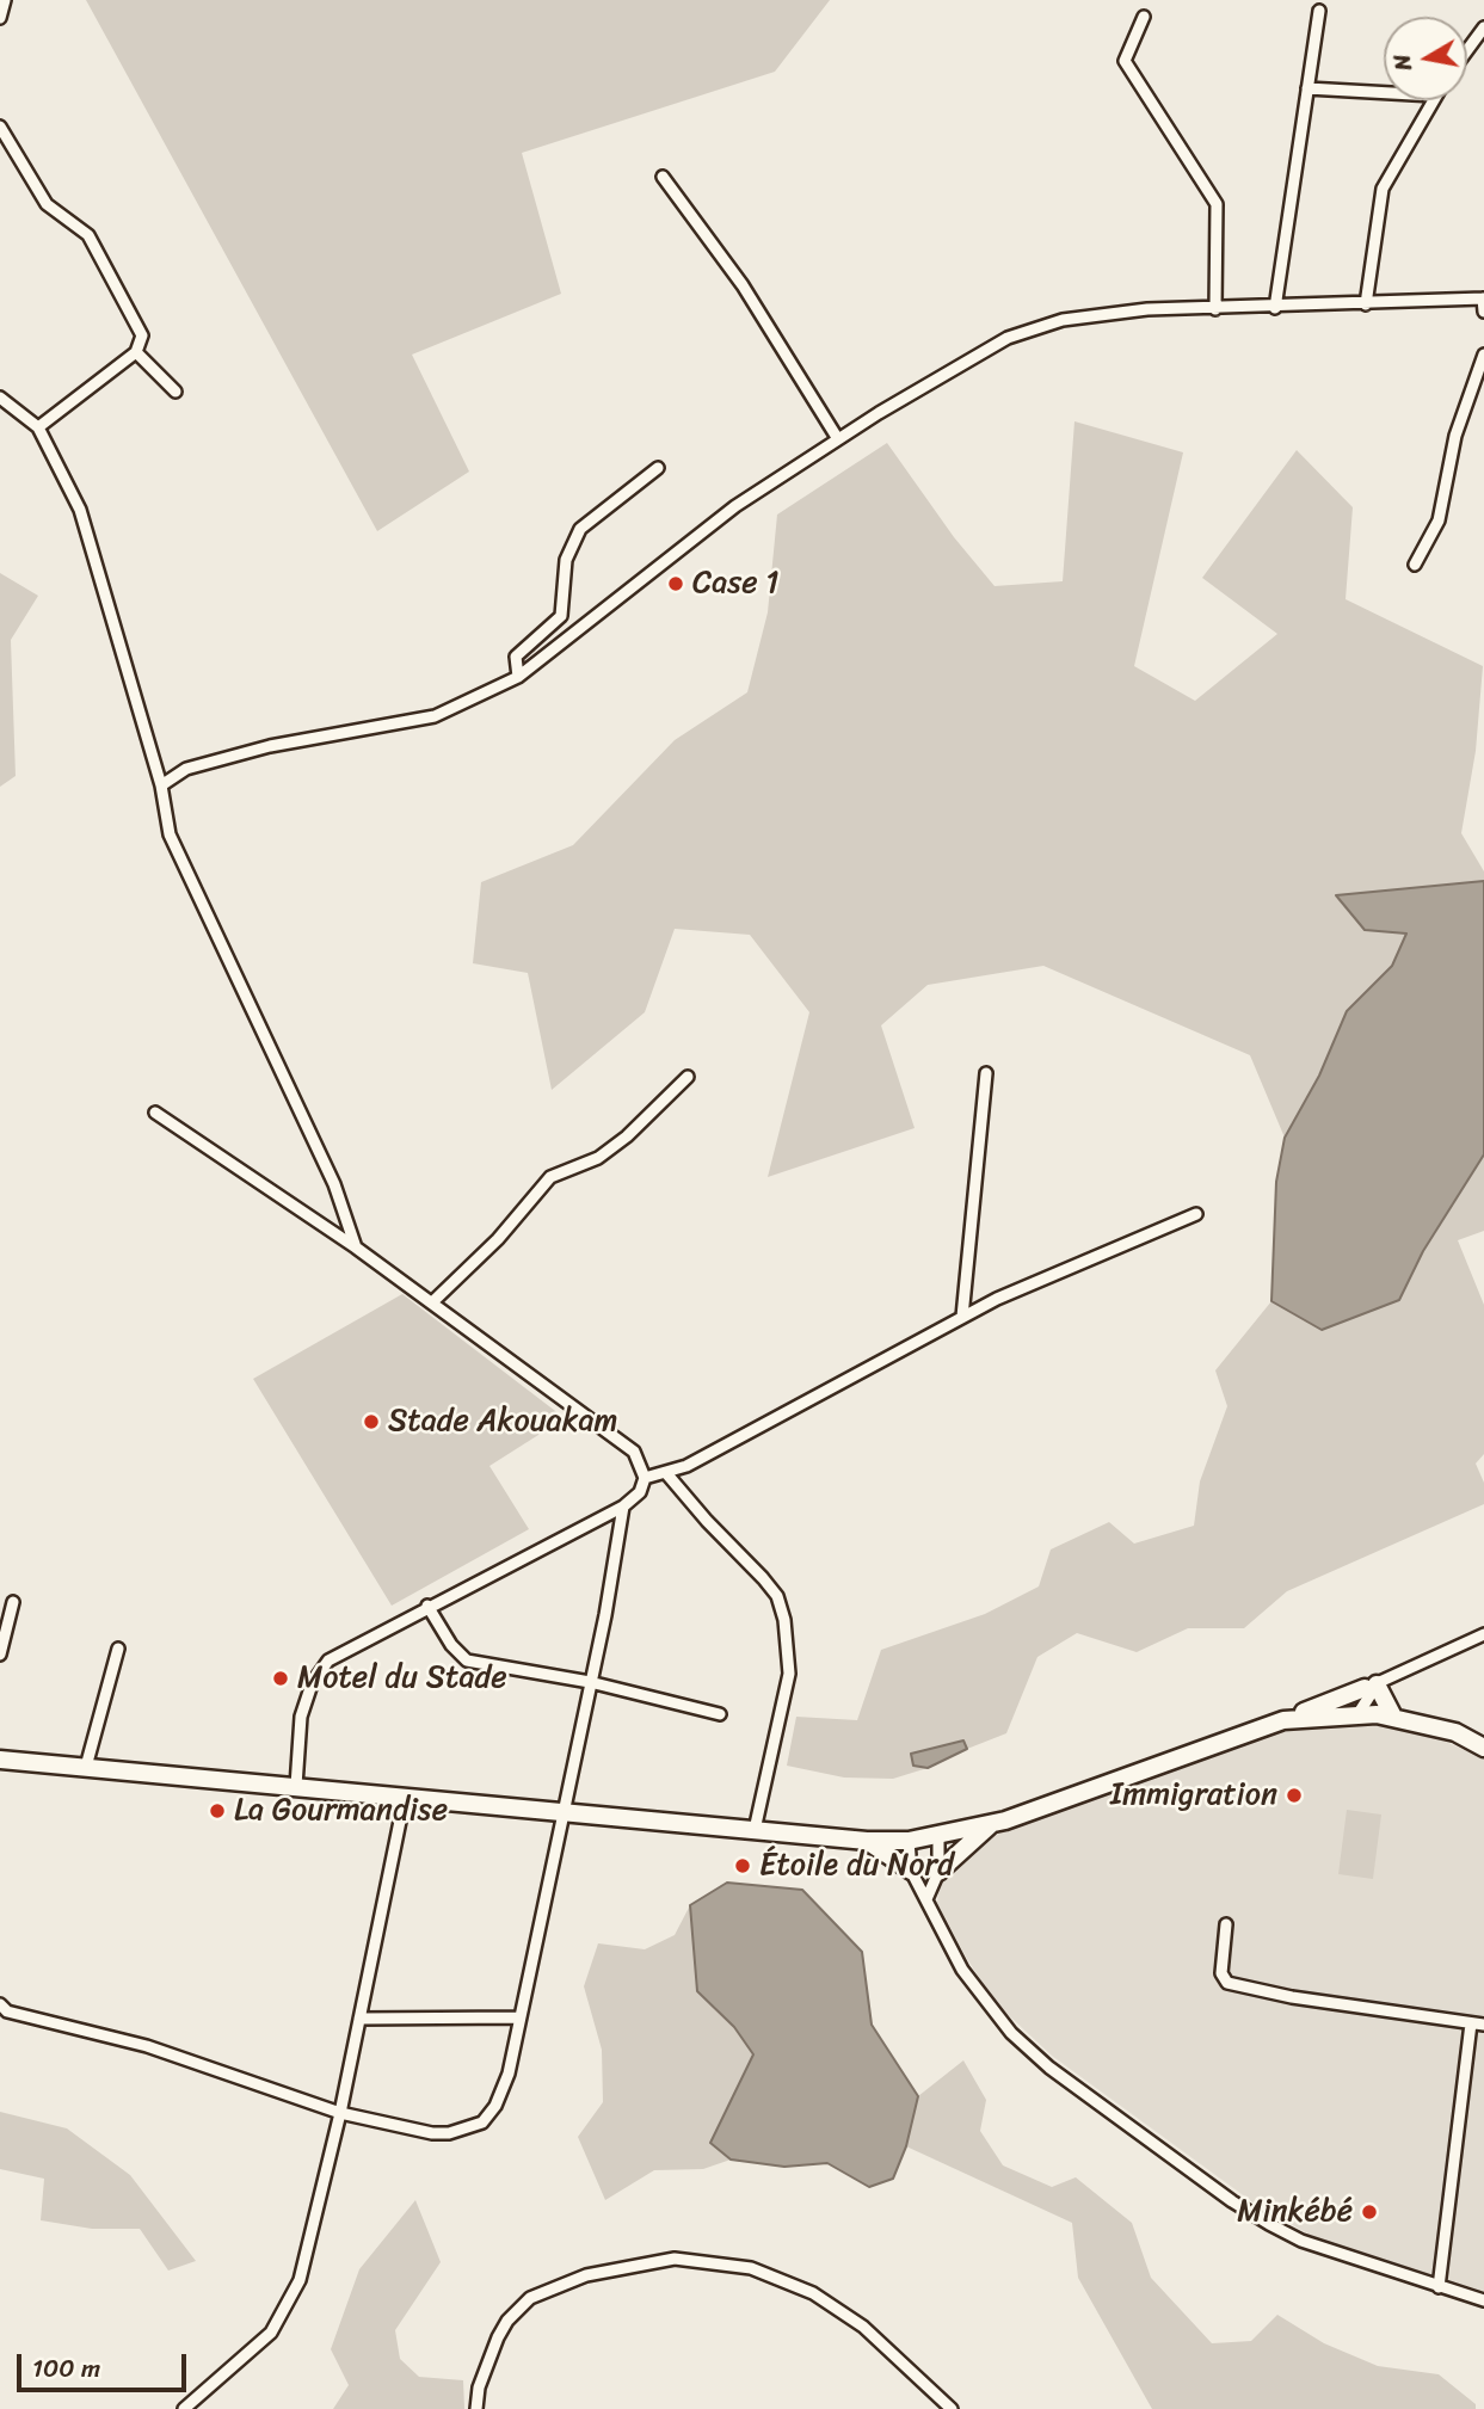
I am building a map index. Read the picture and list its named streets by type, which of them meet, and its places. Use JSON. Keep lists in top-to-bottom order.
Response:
{
  "places": [
    "Case 1",
    "Stade Akouakam",
    "Motel du Stade",
    "Immigration",
    "La Gourmandise",
    "Étoile du Nord",
    "Minkébé"
  ],
  "scale_bar": "100 m",
  "north": "left"
}
